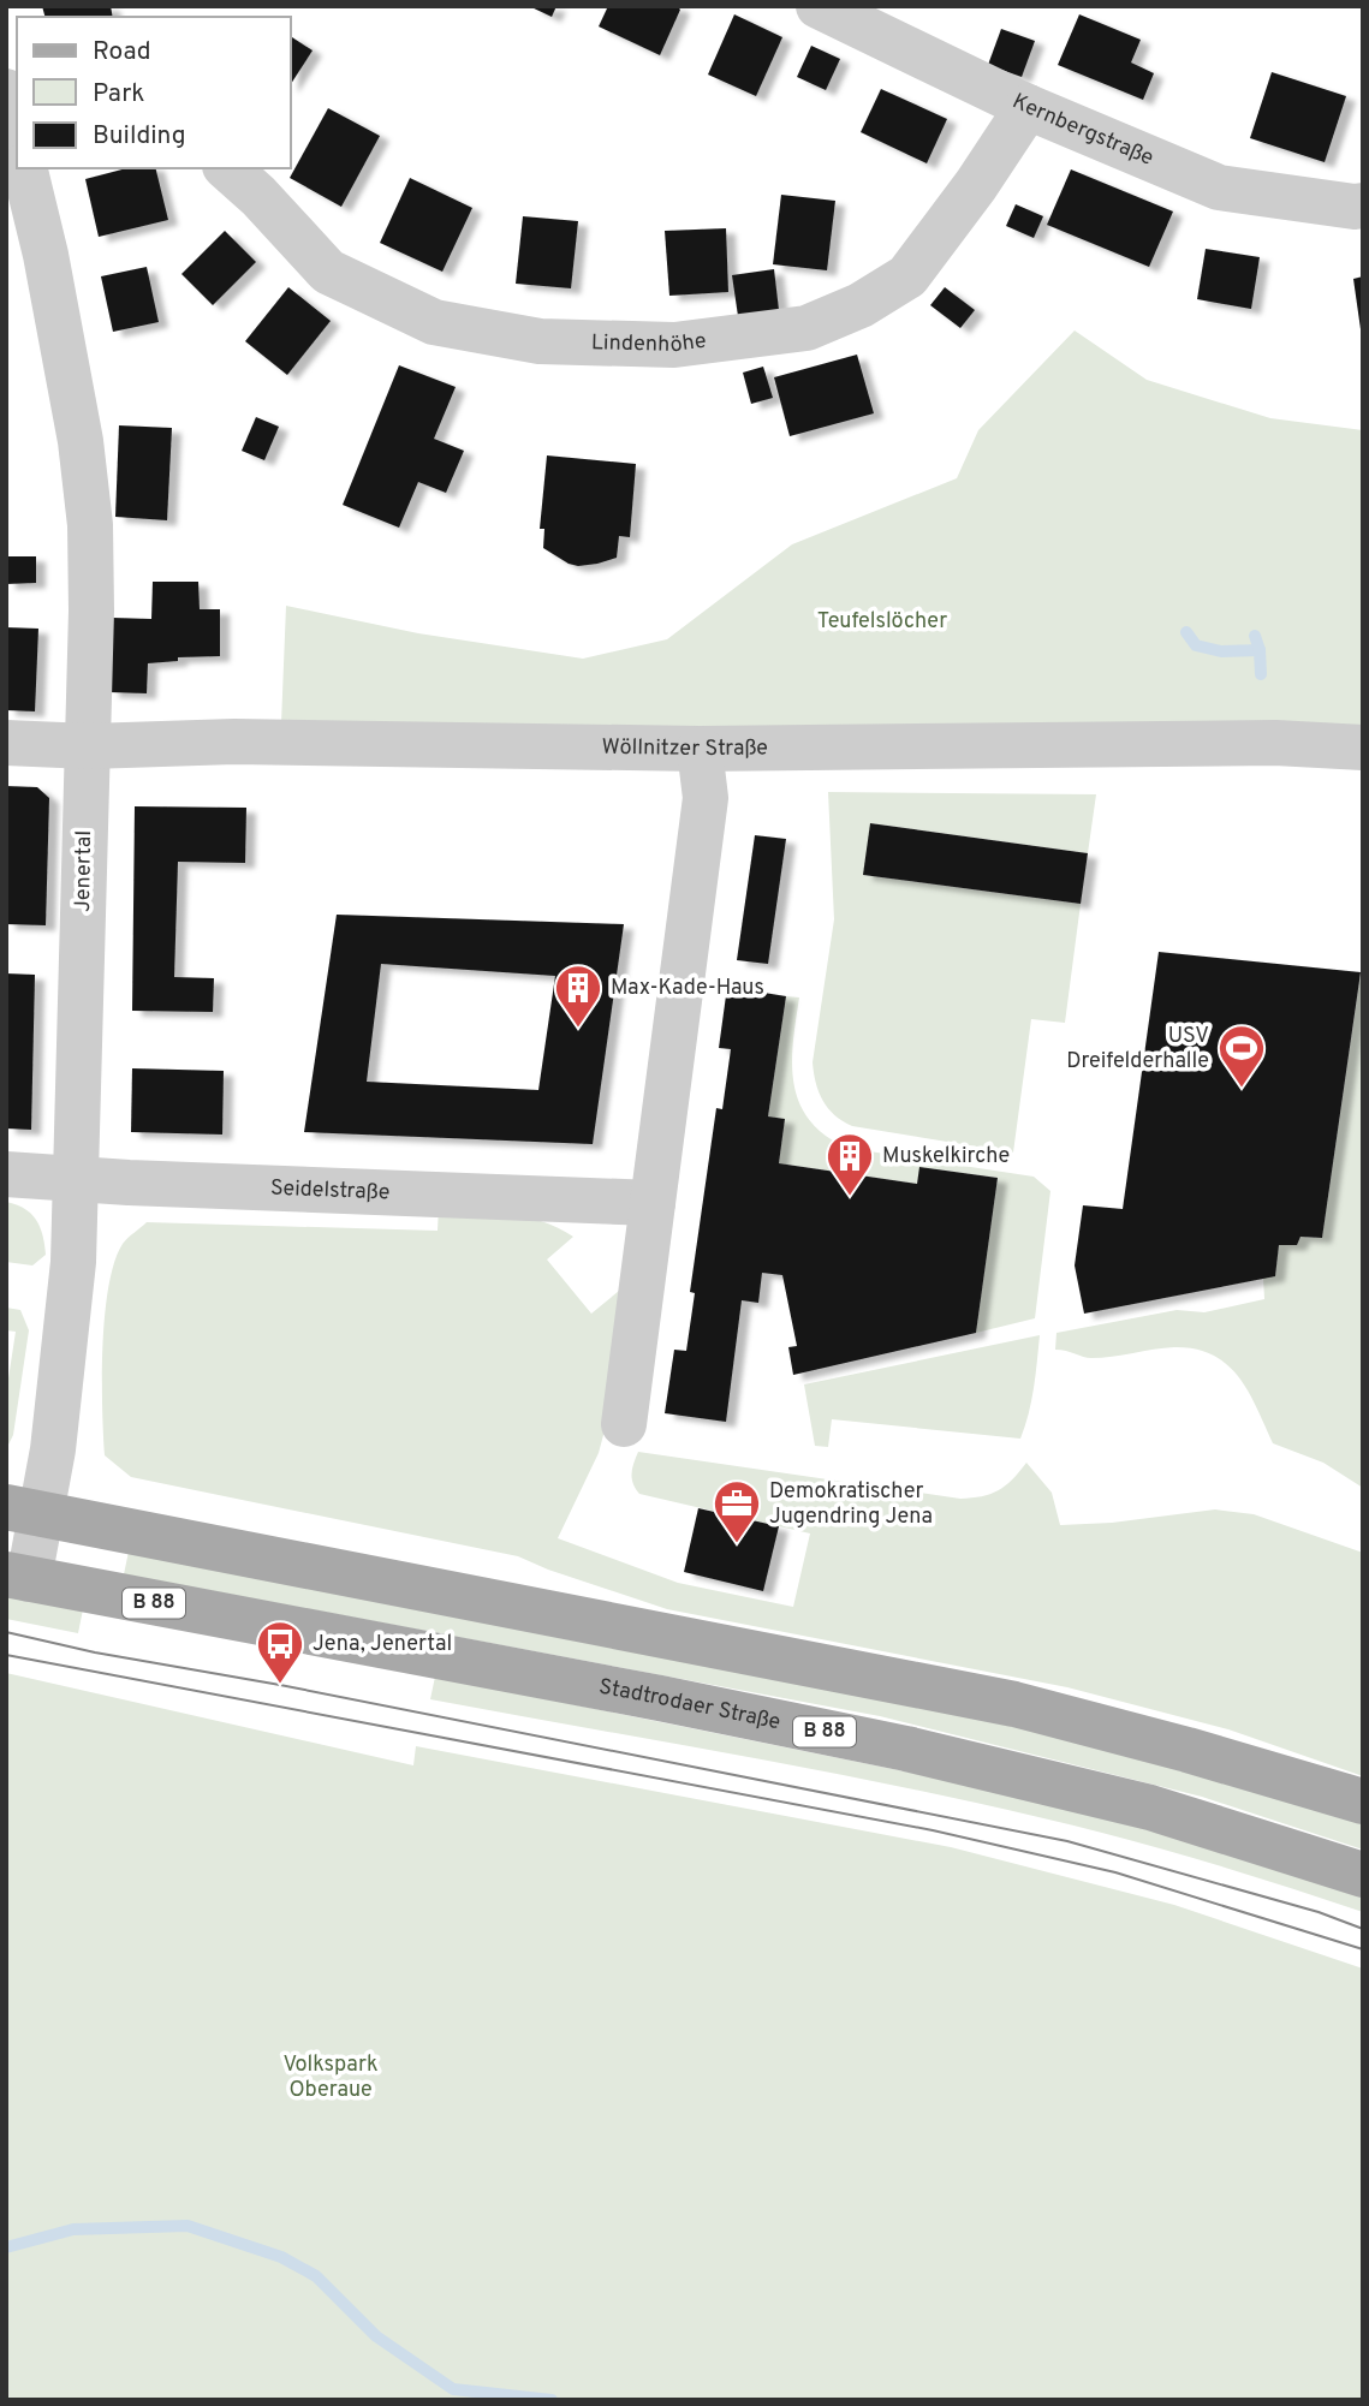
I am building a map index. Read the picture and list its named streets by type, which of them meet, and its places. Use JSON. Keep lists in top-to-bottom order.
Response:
{
  "streets": {
    "main road": ["B 88", "Stadtrodaer Straße"],
    "street": [
      "Kernbergstraße",
      "Lindenhöhe",
      "Wöllnitzer Straße",
      "Jenertal",
      "Seidelstraße"
    ]
  },
  "crossings": [
    ["Kernbergstraße", "Lindenhöhe"],
    ["Wöllnitzer Straße", "Jenertal"],
    ["Jenertal", "Seidelstraße"],
    ["Jenertal", "Stadtrodaer Straße"]
  ],
  "parks": ["Teufelslöcher", "Volkspark Oberaue"],
  "places": {
    "building": ["Max-Kade-Haus", "Muskelkirche"],
    "sports": ["USV Dreifelderhalle"],
    "office": ["Demokratischer Jugendring Jena"],
    "bus stop": ["Jena, Jenertal"]
  },
  "legend": ["Road", "Park", "Building"]
}
